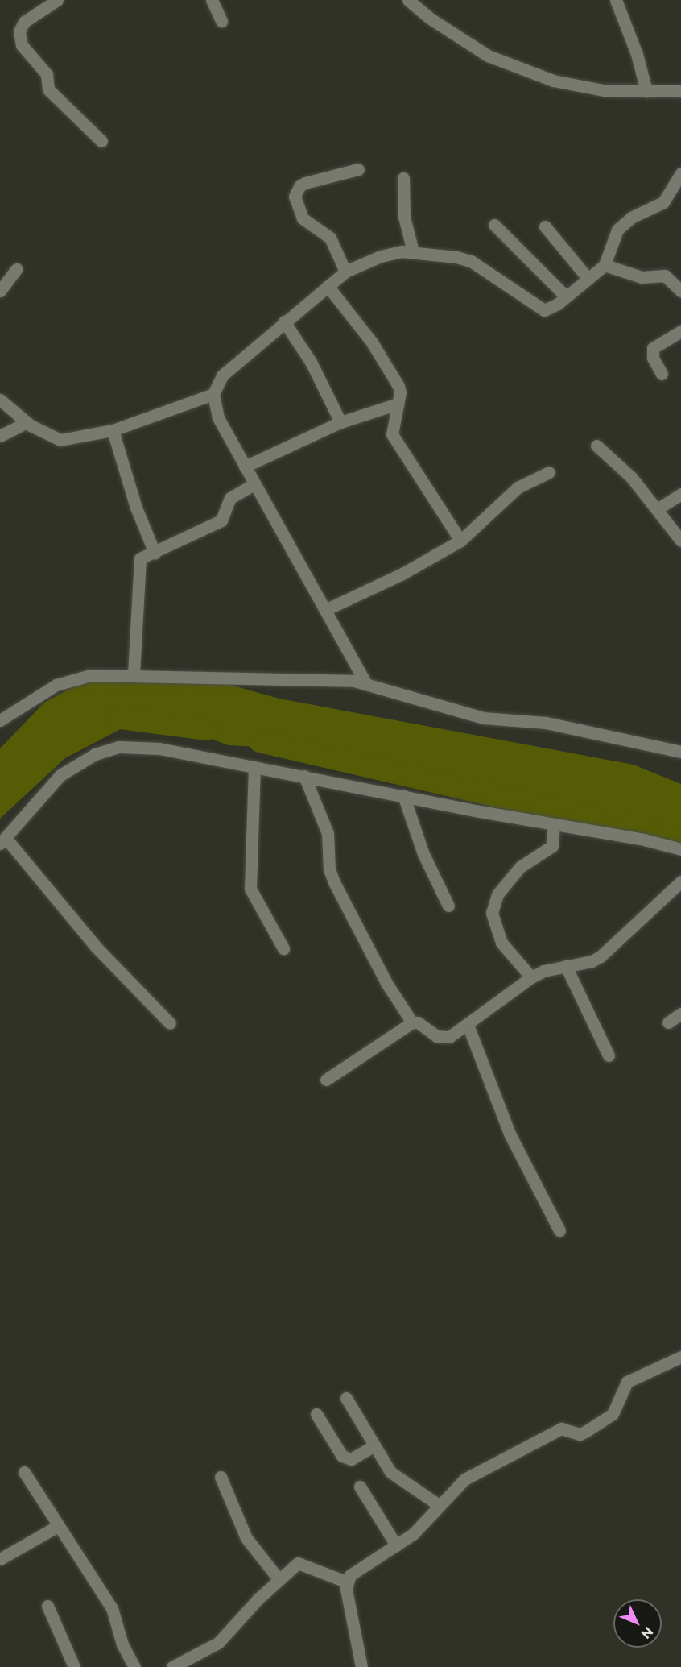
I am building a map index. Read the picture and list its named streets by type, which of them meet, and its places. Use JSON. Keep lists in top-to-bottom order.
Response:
{
  "north": "bottom right"
}
